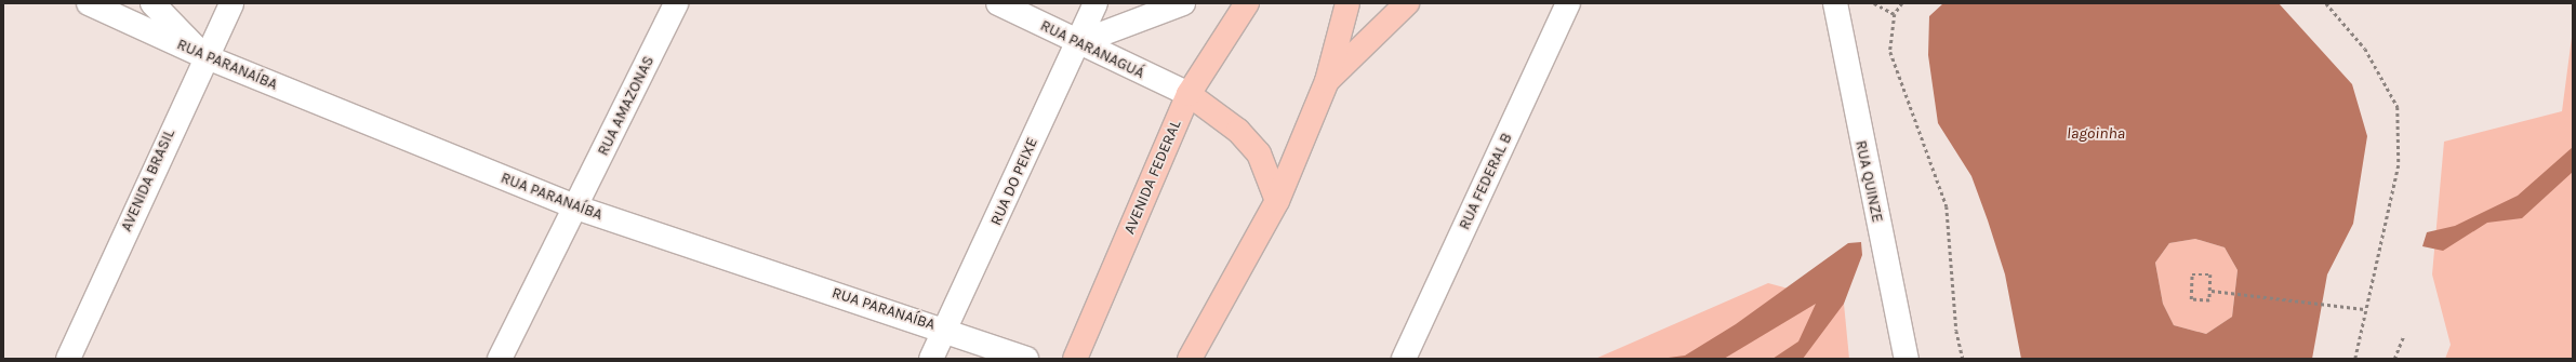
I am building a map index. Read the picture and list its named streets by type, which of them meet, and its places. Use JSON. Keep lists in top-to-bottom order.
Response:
{
  "streets": {
    "main road": ["AVENIDA FEDERAL"],
    "street": [
      "RUA PARANAGUÁ",
      "RUA PARANAÍBA",
      "RUA AMAZONAS",
      "AVENIDA BRASIL",
      "RUA DO PEIXE",
      "RUA FEDERAL B",
      "RUA QUINZE"
    ]
  },
  "crossings": [
    ["RUA PARANAGUÁ", "AVENIDA FEDERAL"],
    ["RUA PARANAGUÁ", "RUA DO PEIXE"],
    ["RUA PARANAÍBA", "RUA AMAZONAS"],
    ["RUA PARANAÍBA", "AVENIDA BRASIL"],
    ["RUA PARANAÍBA", "RUA DO PEIXE"]
  ],
  "water": ["lagoinha"]
}
